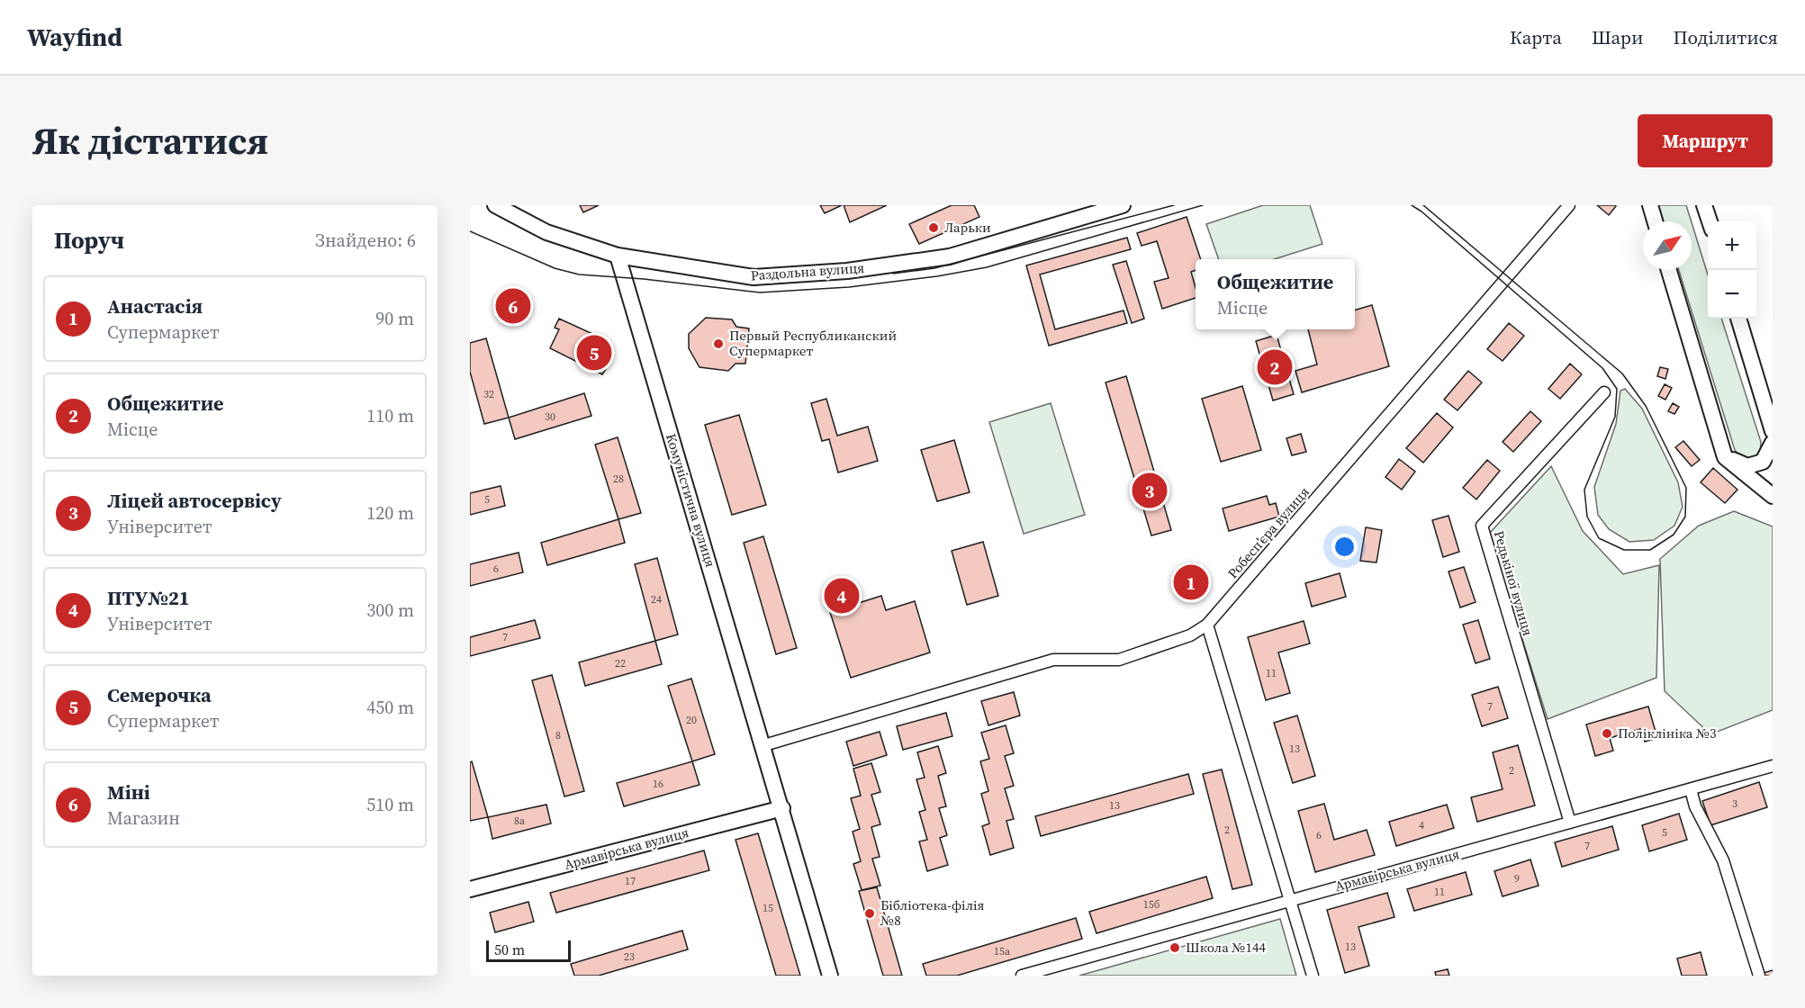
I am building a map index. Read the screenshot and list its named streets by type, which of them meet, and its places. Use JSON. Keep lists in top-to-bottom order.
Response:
{
  "streets": {
    "street": [
      "Раздольна вулиця",
      "Комуністична вулиця",
      "Робесп’єра вулиця",
      "Редькіної вулиця",
      "Армавірська вулиця"
    ]
  },
  "crossings": [
    ["Раздольна вулиця", "Комуністична вулиця"],
    ["Комуністична вулиця", "Армавірська вулиця"],
    ["Редькіної вулиця", "Армавірська вулиця"]
  ],
  "places": [
    "Ларьки",
    "Первый Республиканский Супермаркет",
    "Поліклініка №3",
    "Бібліотека-філія №8",
    "Школа №144"
  ],
  "house_numbers": [
    "32",
    "30",
    "28",
    "5",
    "6",
    "24",
    "7",
    "22",
    "11",
    "7",
    "20",
    "8",
    "13",
    "2",
    "16",
    "3",
    "13",
    "8а",
    "4",
    "2",
    "5",
    "6",
    "7",
    "9",
    "17",
    "11",
    "15б",
    "15",
    "13",
    "15а",
    "23"
  ],
  "scale_bar": "50 m",
  "north": "top right",
  "page": {
    "header": "Wayfind",
    "nav": ["Карта", "Шари", "Поділитися"],
    "title": "Як дістатися",
    "buttons": "Маршрут",
    "heading": ["Поруч", "Знайдено: 6"],
    "map_buttons": ["+", "−"],
    "popup": ["Общежитие", "Місце"],
    "list": [
      {
        "mark": "1",
        "name": "Анастасія",
        "note": "Супермаркет",
        "value": "90 m"
      },
      {
        "mark": "2",
        "name": "Общежитие",
        "note": "Місце",
        "value": "110 m"
      },
      {
        "mark": "3",
        "name": "Ліцей автосервісу",
        "note": "Університет",
        "value": "120 m"
      },
      {
        "mark": "4",
        "name": "ПТУ№21",
        "note": "Університет",
        "value": "300 m"
      },
      {
        "mark": "5",
        "name": "Семерочка",
        "note": "Супермаркет",
        "value": "450 m"
      },
      {
        "mark": "6",
        "name": "Міні",
        "note": "Магазин",
        "value": "510 m"
      }
    ],
    "pins": [
      "6",
      "5",
      "2",
      "3",
      "1",
      "4"
    ],
    "scale": "50 m"
  }
}
